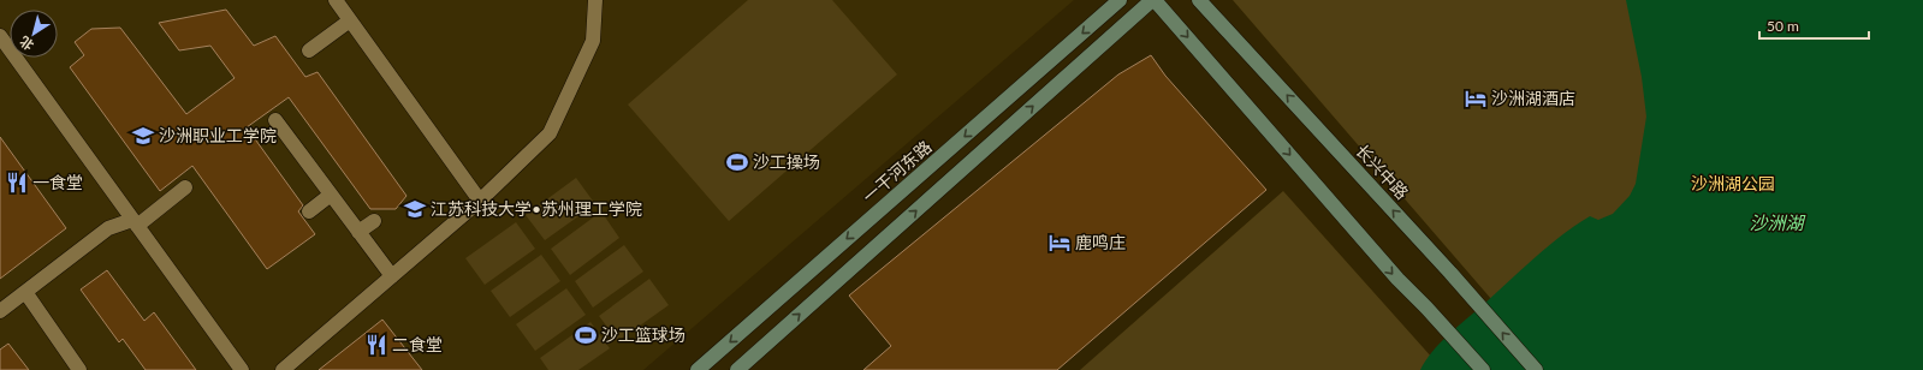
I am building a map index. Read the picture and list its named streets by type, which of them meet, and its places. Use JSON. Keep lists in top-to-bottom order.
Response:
{
  "streets": {
    "street": ["一干河东路", "长兴中路"]
  },
  "water": ["沙洲湖"],
  "parks": ["沙洲湖公园"],
  "places": {
    "hotel": ["沙洲湖酒店", "鹿鸣庄"],
    "school or university": ["沙洲职业工学院", "江苏科技大学•苏州理工学院"],
    "sports": ["沙工操场", "沙工篮球场"],
    "restaurant": ["一食堂", "二食堂"]
  },
  "scale_bar": "50 m",
  "north": "bottom left"
}
